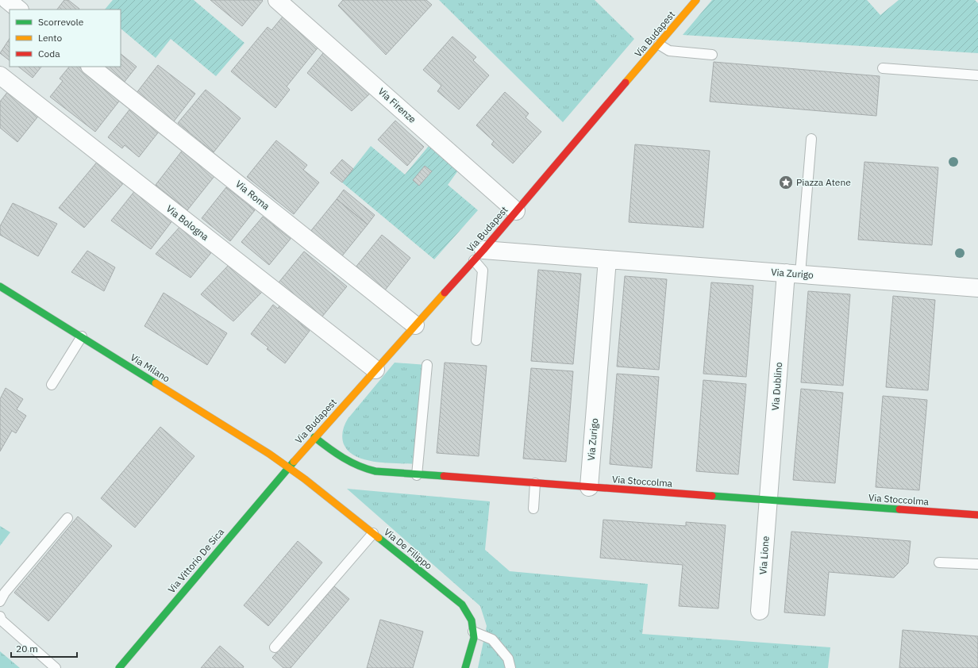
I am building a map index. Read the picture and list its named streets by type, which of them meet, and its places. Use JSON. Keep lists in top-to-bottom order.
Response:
{
  "streets": {
    "street": [
      "Via Budapest",
      "Via Firenze",
      "Via Roma",
      "Via Bologna",
      "Via Zurigo",
      "Via Milano",
      "Via Dublino",
      "Via Stoccolma",
      "Via De Filippo",
      "Via Lione",
      "Via Vittorio De Sica"
    ]
  },
  "crossings": [
    ["Via Budapest", "Via Firenze"],
    ["Via Budapest", "Via Roma"],
    ["Via Budapest", "Via Bologna"],
    ["Via Budapest", "Via Zurigo"],
    ["Via Budapest", "Via Milano"],
    ["Via Budapest", "Via Stoccolma"],
    ["Via Budapest", "Via De Filippo"],
    ["Via Budapest", "Via Vittorio De Sica"],
    ["Via Zurigo", "Via Dublino"],
    ["Via Zurigo", "Via Stoccolma"],
    ["Via Milano", "Via De Filippo"],
    ["Via Milano", "Via Vittorio De Sica"],
    ["Via Dublino", "Via Stoccolma"],
    ["Via Dublino", "Via Lione"],
    ["Via Stoccolma", "Via Lione"],
    ["Via De Filippo", "Via Vittorio De Sica"]
  ],
  "places": {
    "place": ["Piazza Atene"]
  },
  "legend": ["Scorrevole", "Lento", "Coda"],
  "scale_bar": "20 m"
}
